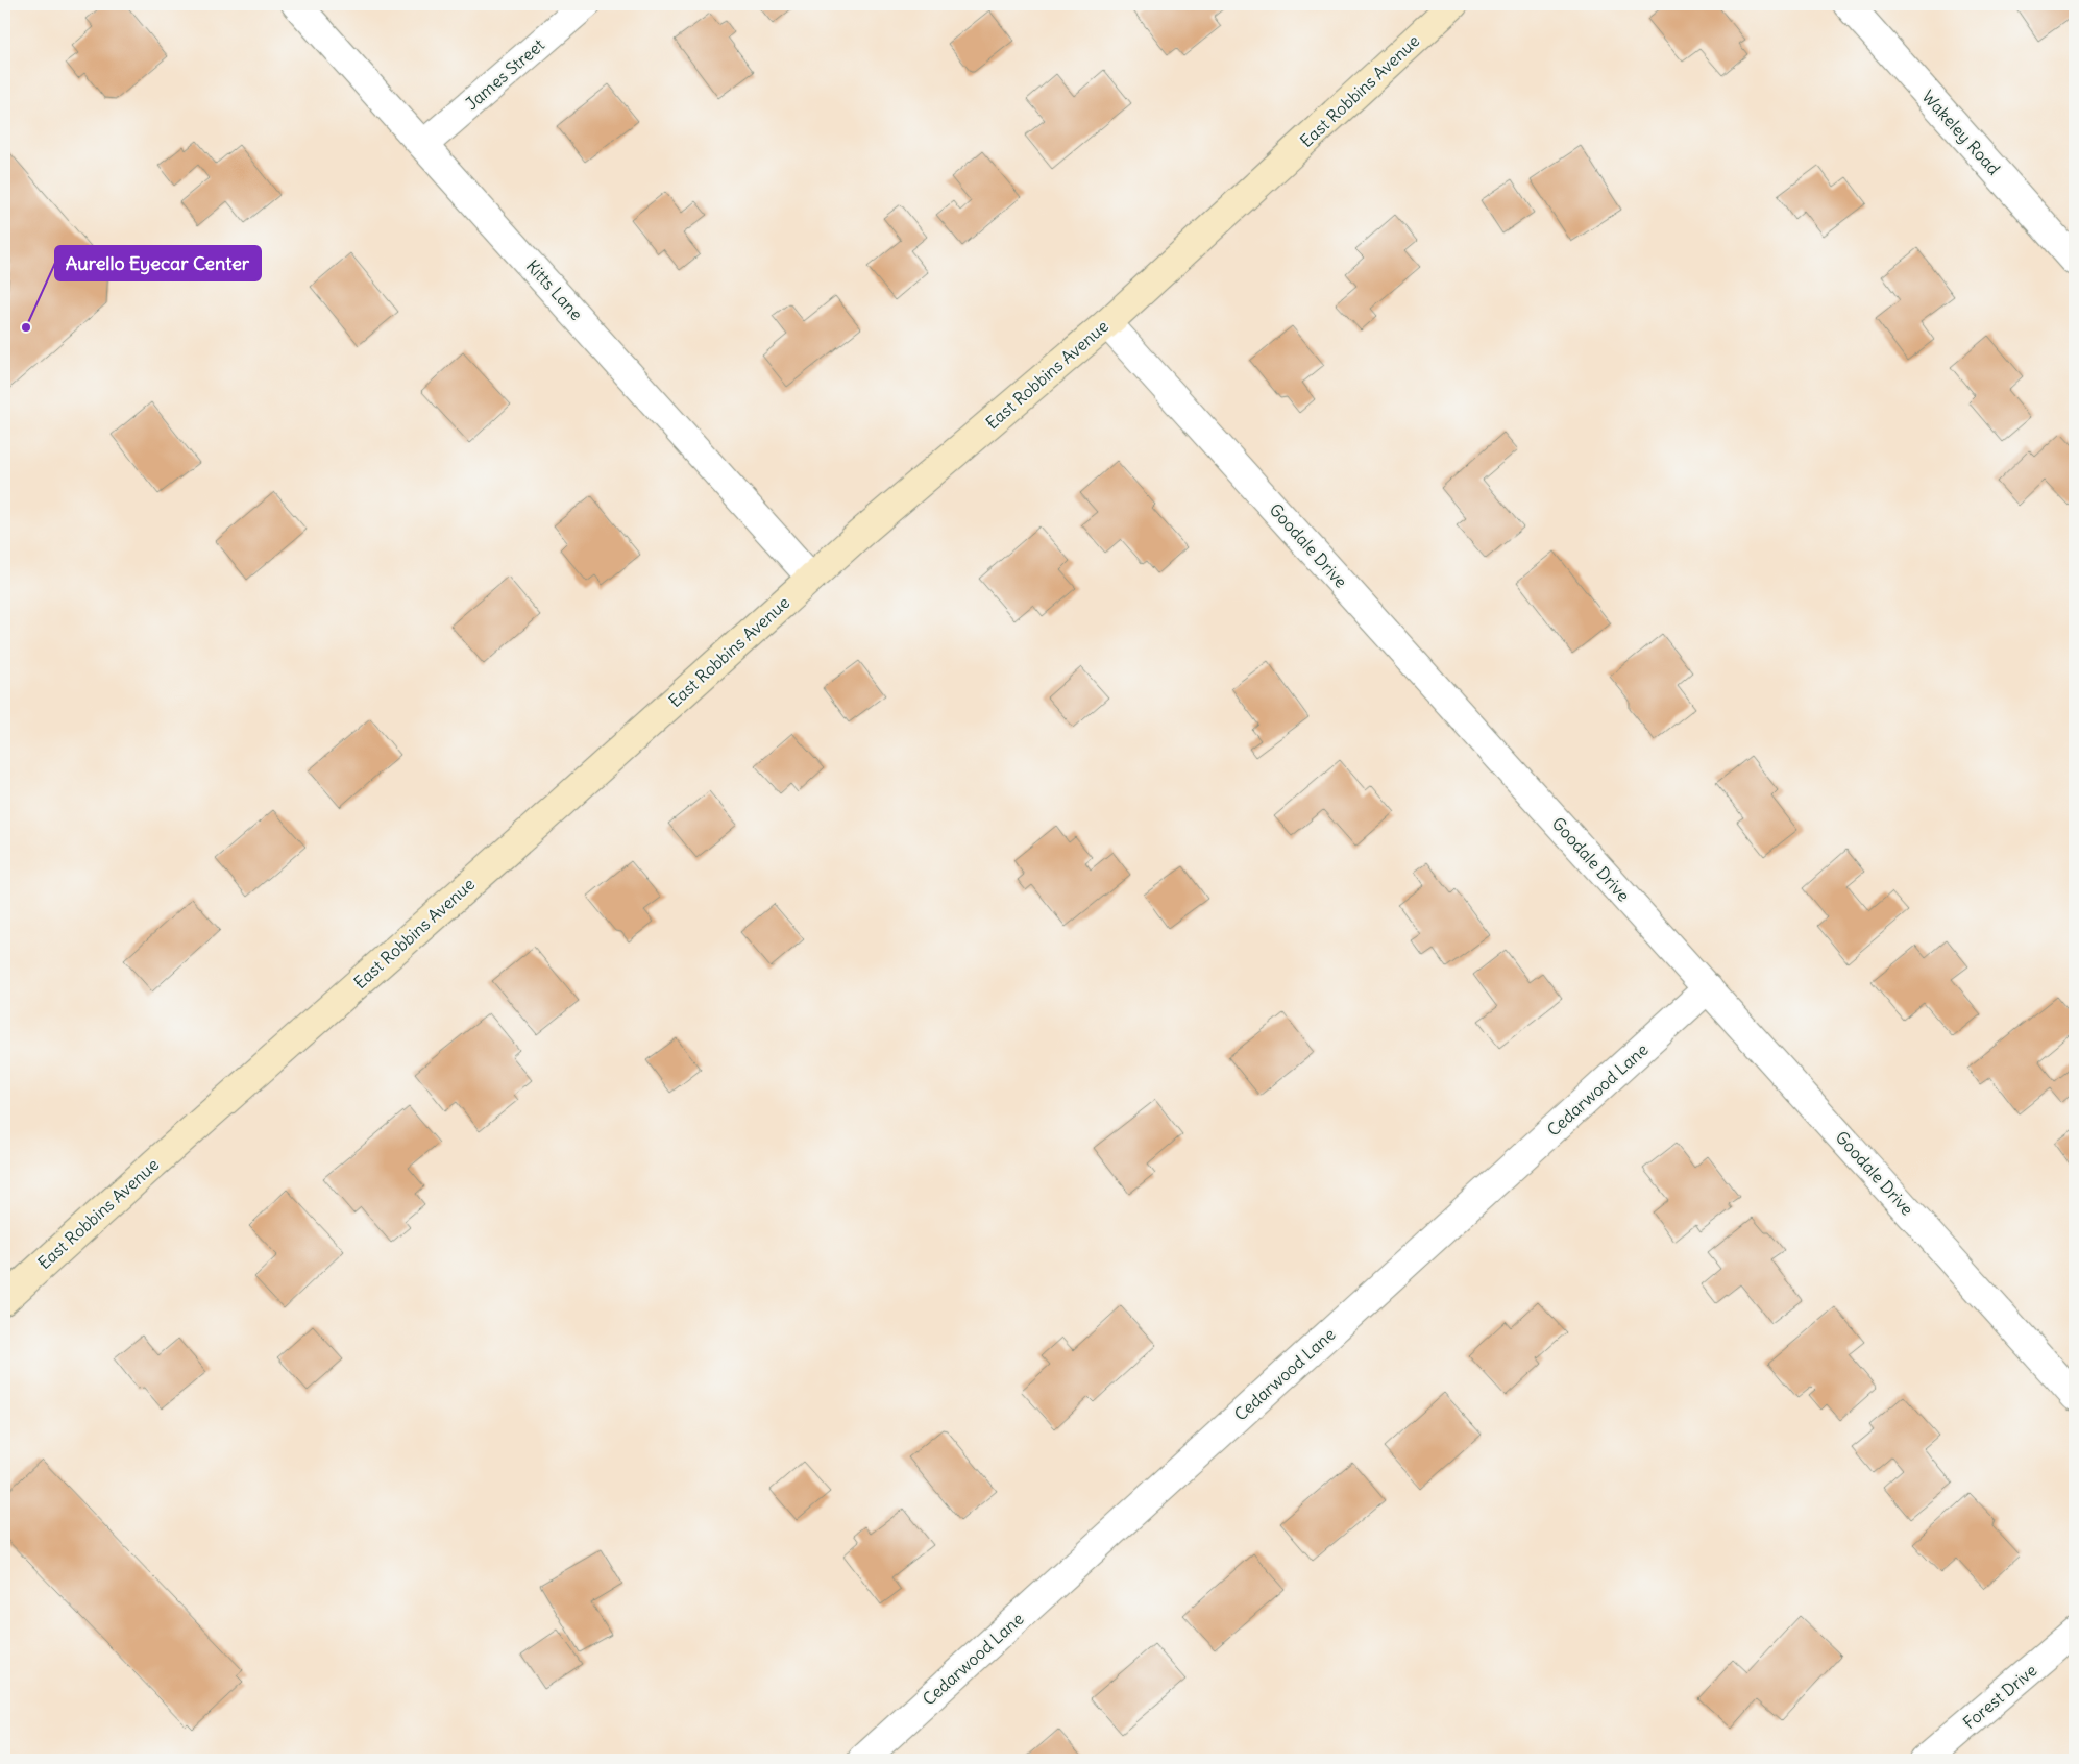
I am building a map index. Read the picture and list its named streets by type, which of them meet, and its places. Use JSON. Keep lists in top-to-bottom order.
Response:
{
  "streets": {
    "main road": ["East Robbins Avenue"],
    "street": [
      "James Street",
      "Wakeley Road",
      "Kitts Lane",
      "Goodale Drive",
      "Cedarwood Lane",
      "Forest Drive"
    ]
  },
  "crossings": [
    ["James Street", "Kitts Lane"],
    ["East Robbins Avenue", "Kitts Lane"],
    ["East Robbins Avenue", "Goodale Drive"],
    ["Goodale Drive", "Cedarwood Lane"]
  ],
  "places": ["Aurello Eyecar Center"]
}
